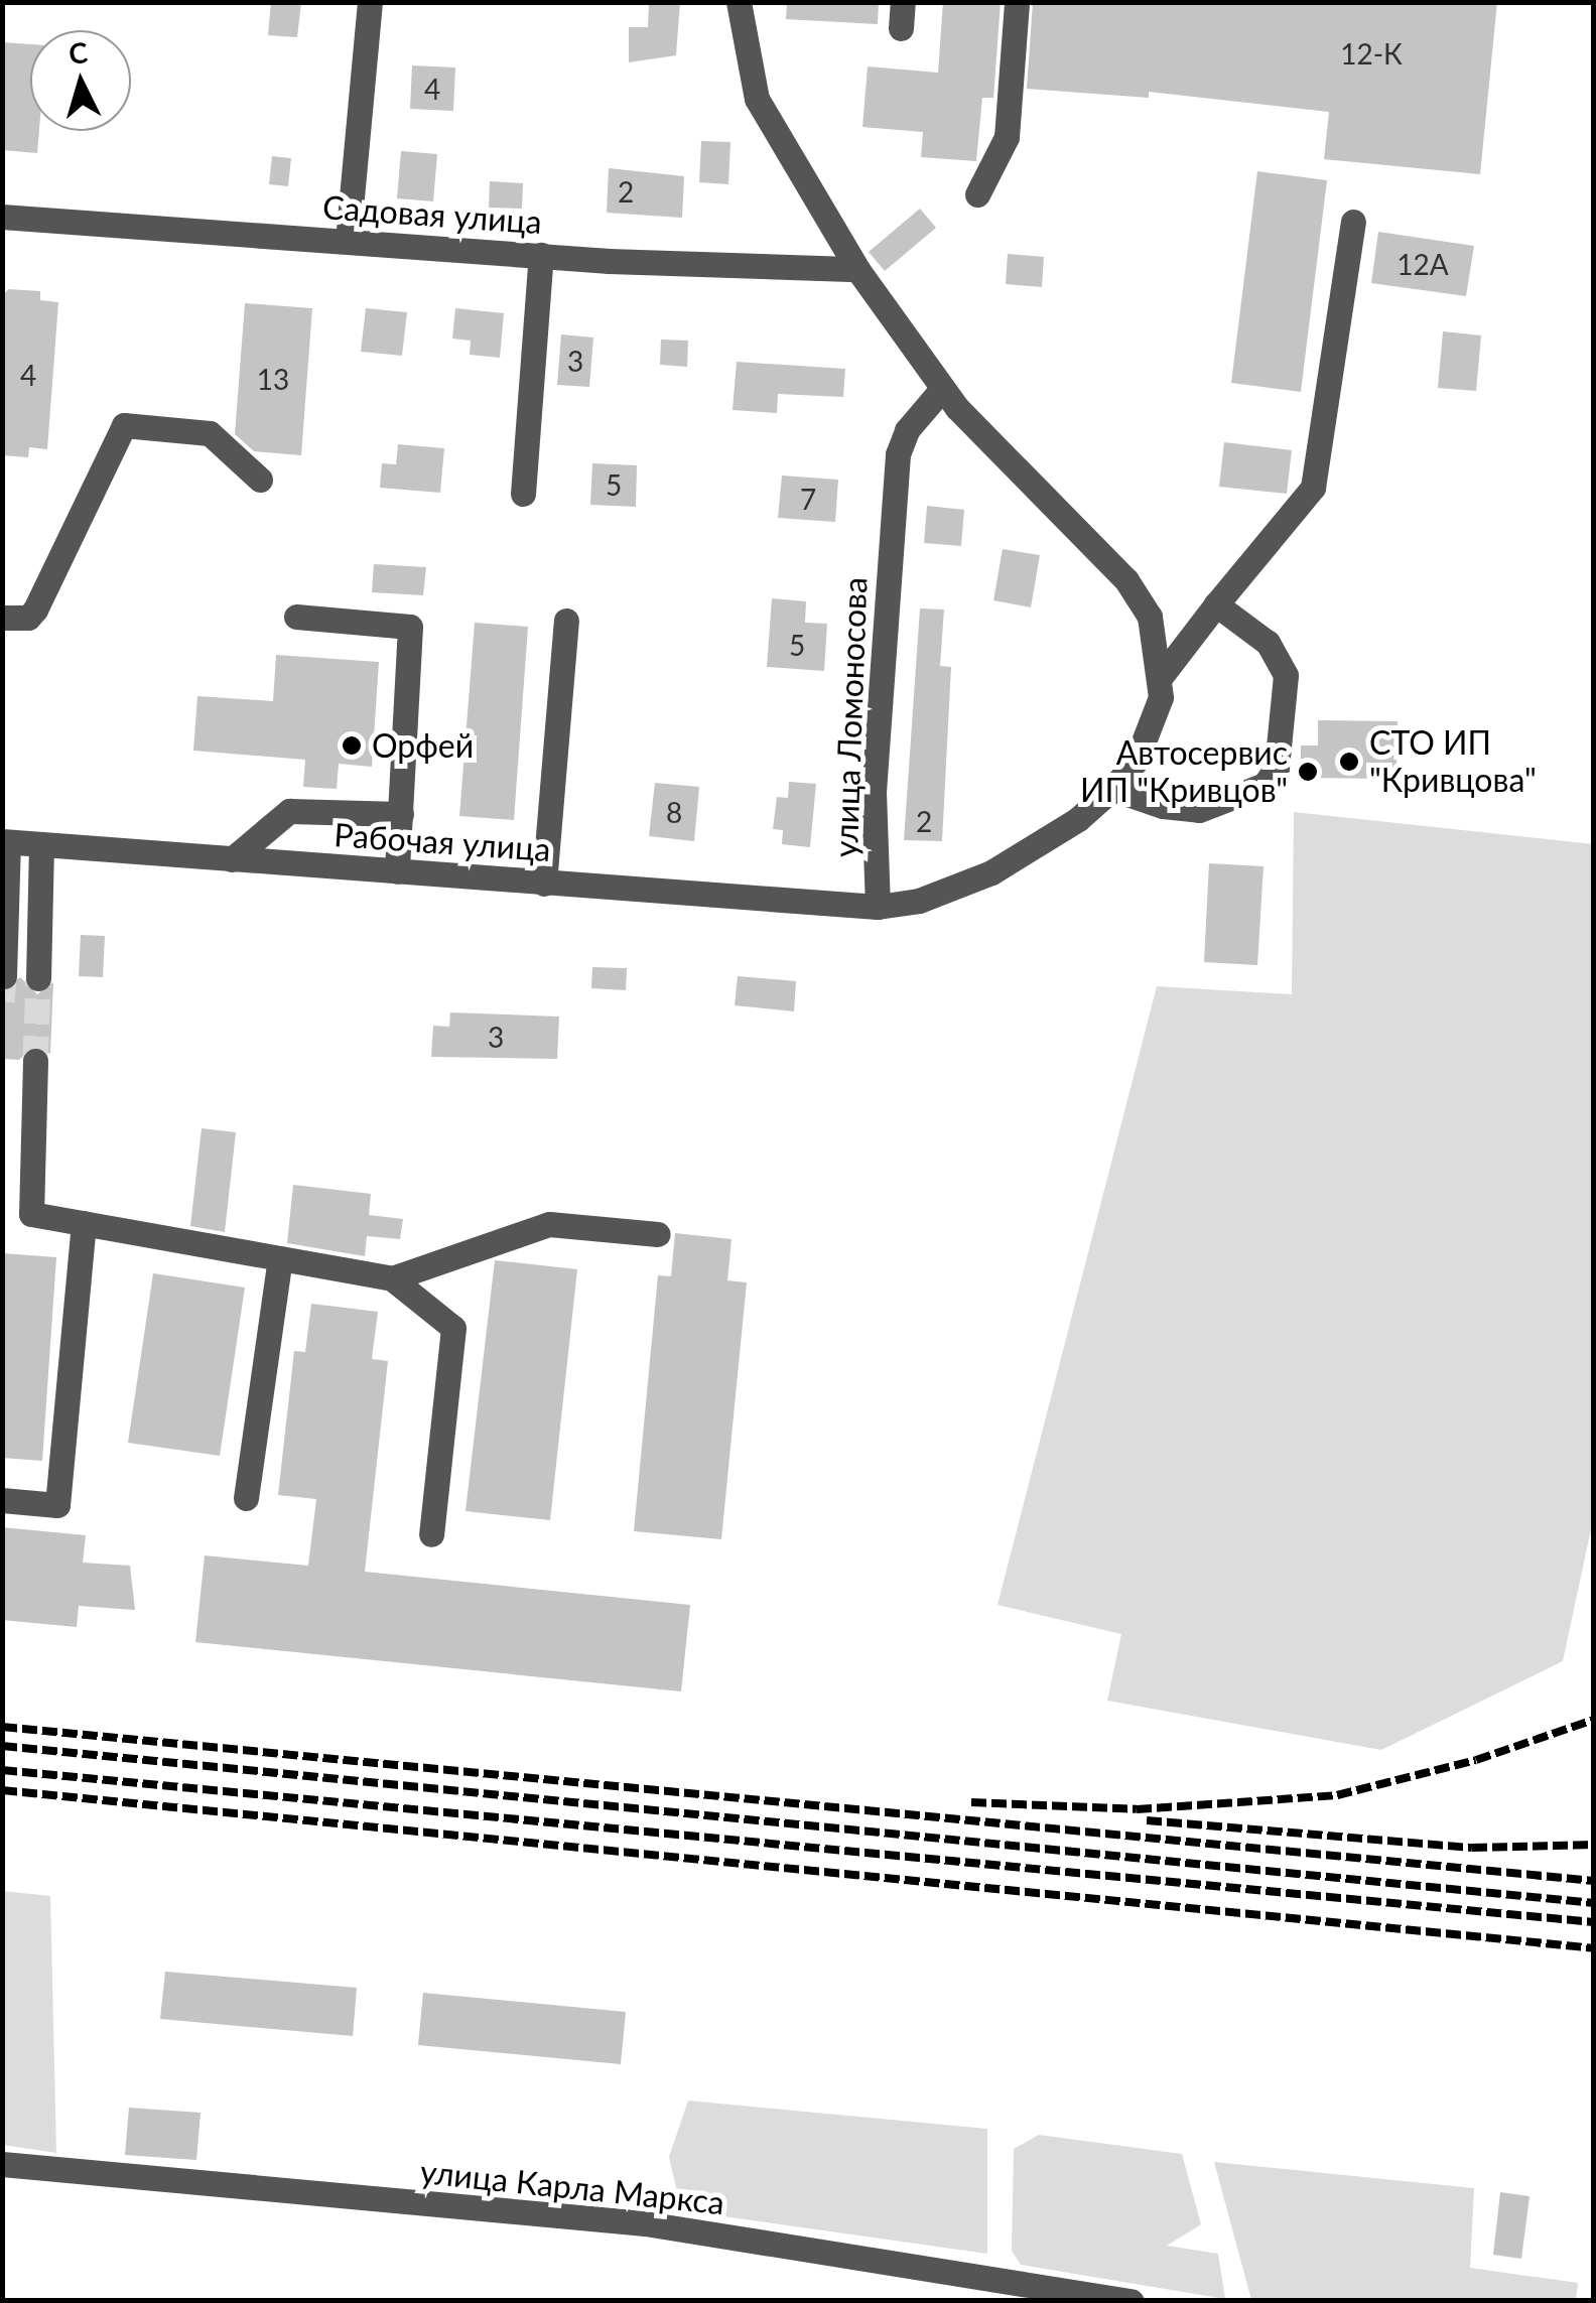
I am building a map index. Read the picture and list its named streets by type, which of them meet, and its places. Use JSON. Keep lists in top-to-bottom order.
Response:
{
  "streets": {
    "street": [
      "Садовая улица",
      "улица Ломоносова",
      "Рабочая улица",
      "улица Карла Маркса"
    ]
  },
  "crossings": [
    ["улица Ломоносова", "Рабочая улица"]
  ],
  "places": ["Орфей", "СТО ИП \"Кривцова\"", "Автосервис ИП \"Кривцов\""],
  "house_numbers": [
    "12-К",
    "4",
    "2",
    "12А",
    "3",
    "4",
    "13",
    "5",
    "7",
    "5",
    "8",
    "2",
    "3"
  ],
  "north": "top"
}
